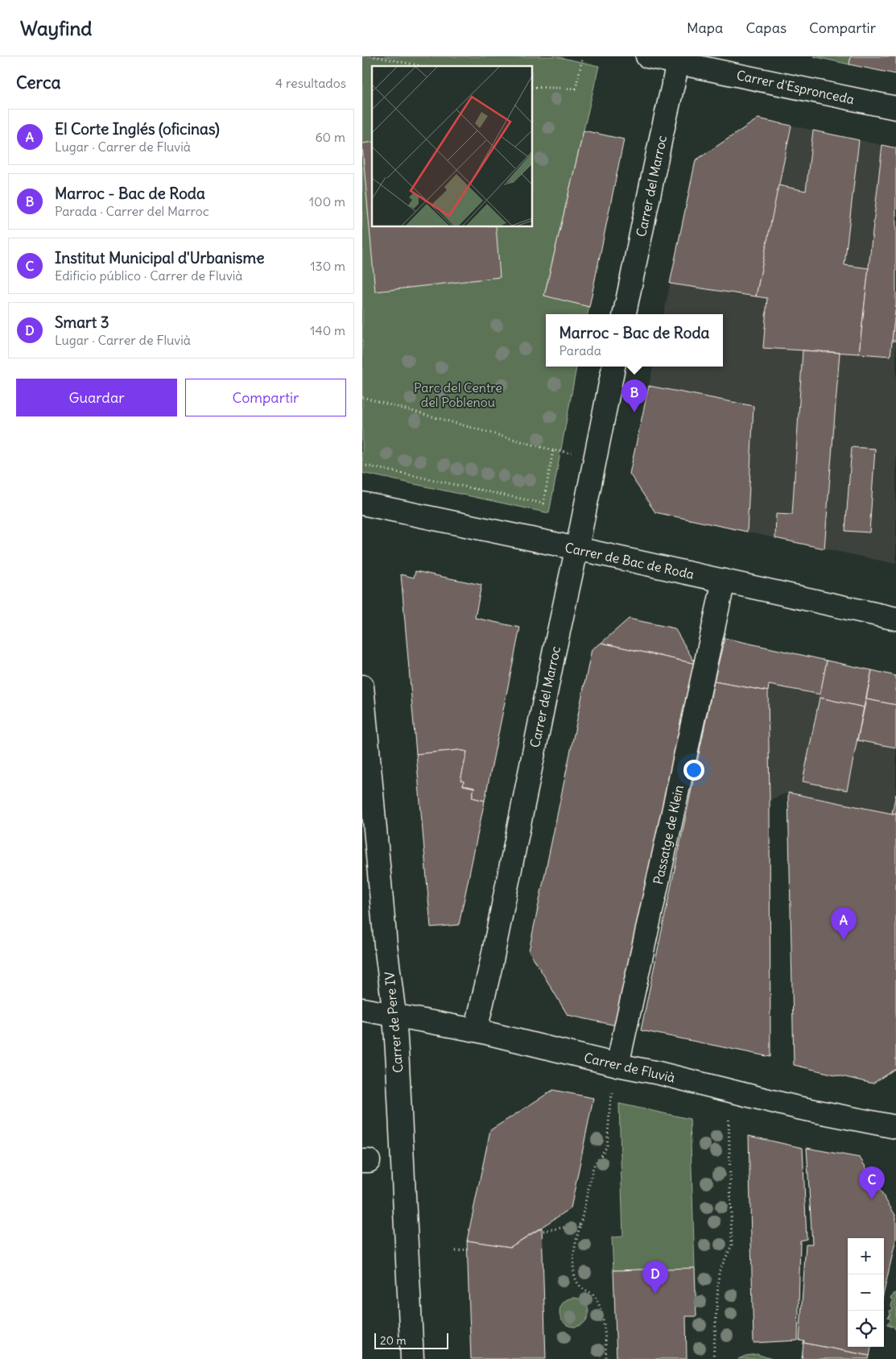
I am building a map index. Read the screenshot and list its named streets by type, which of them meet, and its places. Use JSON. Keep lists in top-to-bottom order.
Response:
{
  "streets": {
    "street": [
      "Carrer d'Espronceda",
      "Carrer del Marroc",
      "Carrer de Bac de Roda",
      "Passatge de Klein",
      "Carrer de Pere IV",
      "Carrer de Fluvià"
    ]
  },
  "crossings": [
    ["Carrer d'Espronceda", "Carrer del Marroc"],
    ["Carrer del Marroc", "Carrer de Bac de Roda"],
    ["Carrer del Marroc", "Carrer de Fluvià"],
    ["Carrer de Bac de Roda", "Passatge de Klein"],
    ["Passatge de Klein", "Carrer de Fluvià"],
    ["Carrer de Pere IV", "Carrer de Fluvià"]
  ],
  "parks": ["Parc del Centre del Poblenou"],
  "scale_bar": "20 m",
  "page": {
    "header": "Wayfind",
    "nav": ["Mapa", "Capas", "Compartir"],
    "heading": ["Cerca", "4 resultados"],
    "list": [
      {
        "mark": "A",
        "name": "El Corte Inglés (oficinas)",
        "note": "Lugar · Carrer de Fluvià",
        "value": "60 m"
      },
      {
        "mark": "B",
        "name": "Marroc - Bac de Roda",
        "note": "Parada · Carrer del Marroc",
        "value": "100 m"
      },
      {
        "mark": "C",
        "name": "Institut Municipal d'Urbanisme",
        "note": "Edificio público · Carrer de Fluvià",
        "value": "130 m"
      },
      {
        "mark": "D",
        "name": "Smart 3",
        "note": "Lugar · Carrer de Fluvià",
        "value": "140 m"
      }
    ],
    "popup": ["Marroc - Bac de Roda", "Parada"],
    "buttons": ["Guardar", "Compartir"],
    "pins": [
      "B",
      "A",
      "C",
      "D"
    ],
    "map_buttons": ["+", "−"],
    "scale": "20 m"
  }
}
